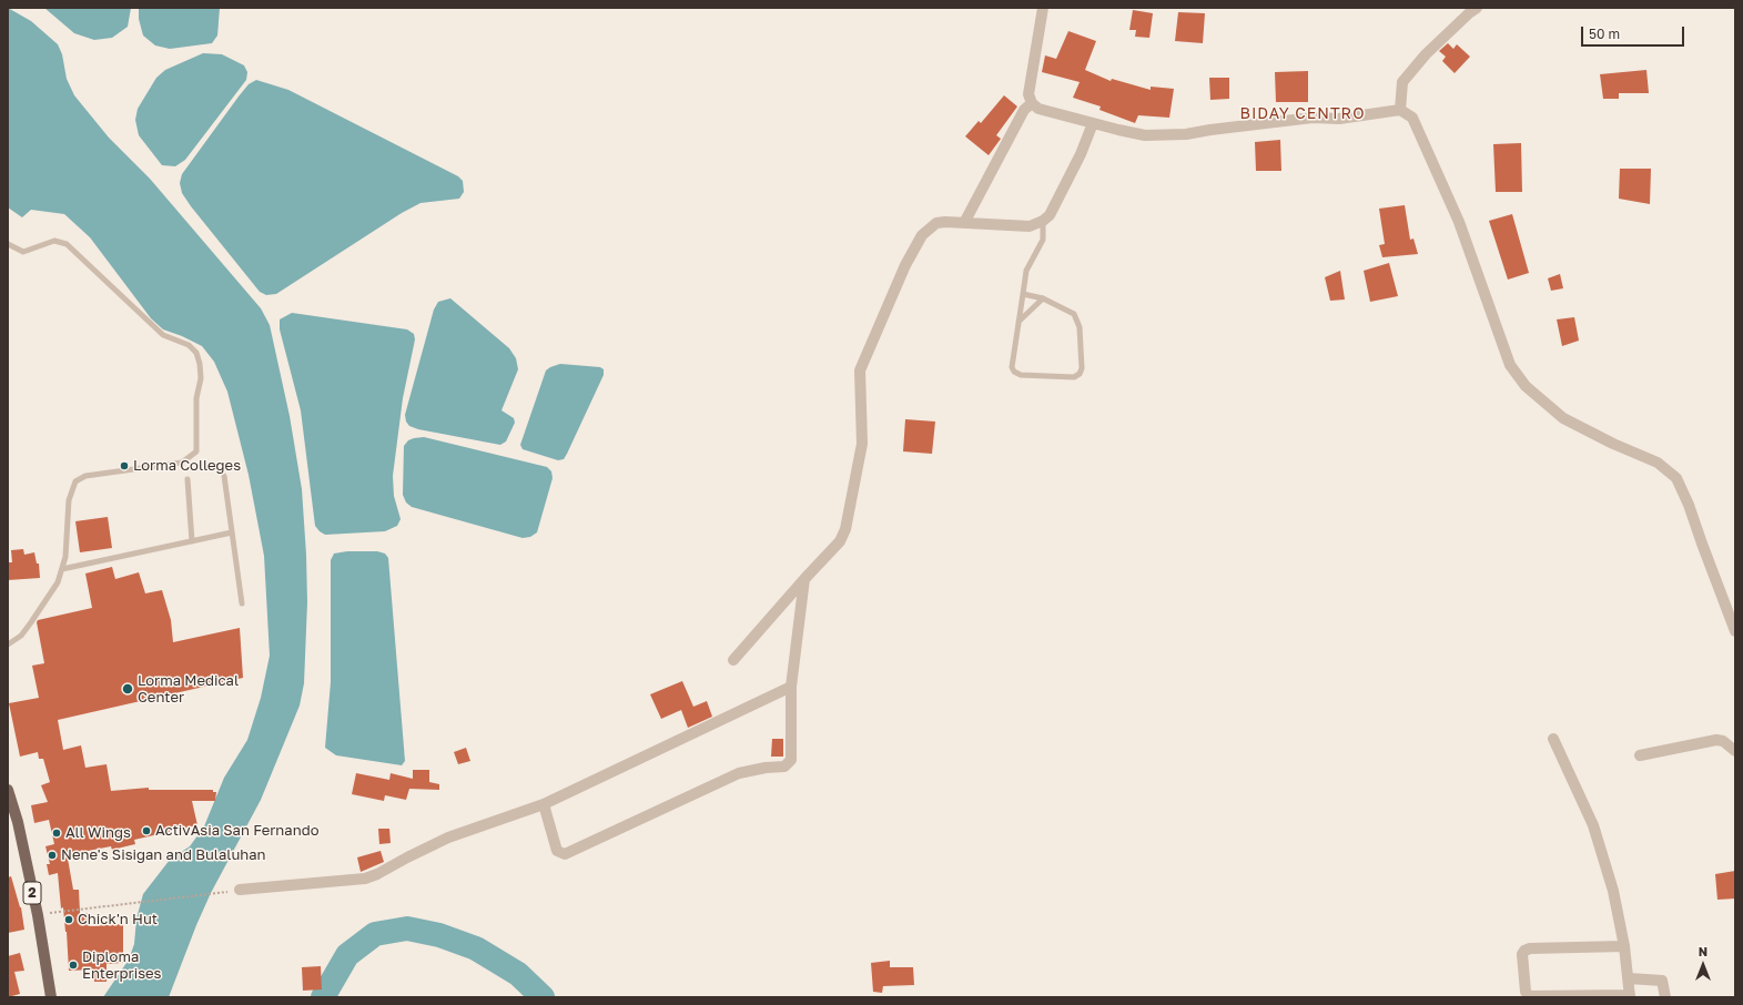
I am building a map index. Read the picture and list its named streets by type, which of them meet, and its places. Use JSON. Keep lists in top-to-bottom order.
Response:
{
  "streets": {
    "main road": ["2"]
  },
  "districts": ["BIDAY CENTRO"],
  "places": [
    "Lorma Colleges",
    "Lorma Medical Center",
    "ActivAsia San Fernando",
    "All Wings",
    "Nene's Sisigan and Bulaluhan",
    "Chick'n Hut",
    "Diploma Enterprises"
  ],
  "scale_bar": "50 m",
  "north": "top"
}
